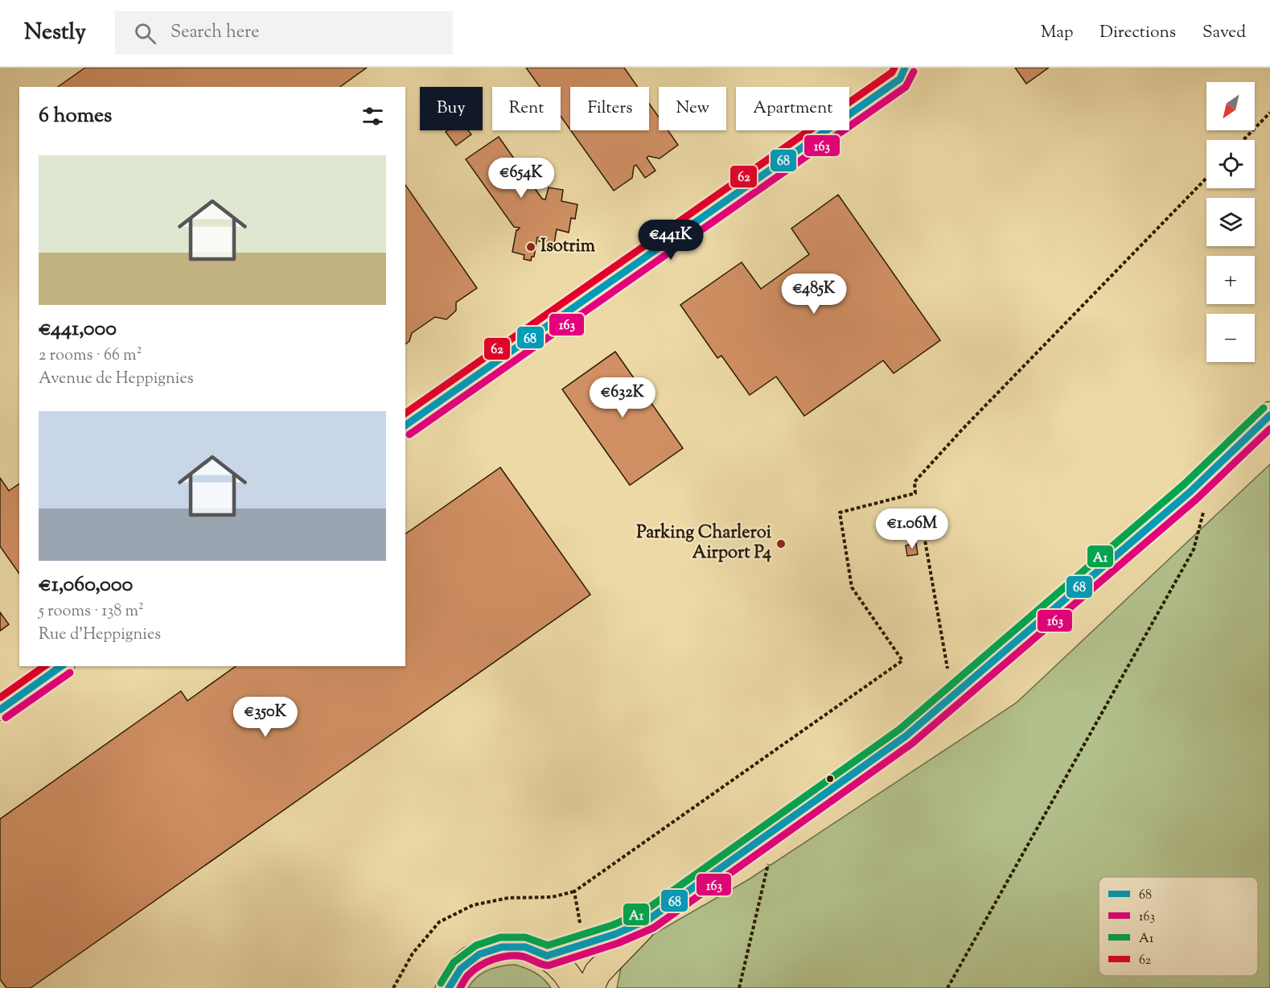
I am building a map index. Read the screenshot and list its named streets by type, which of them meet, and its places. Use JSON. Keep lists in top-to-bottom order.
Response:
{
  "places": ["Isotrim", "Parking Charleroi Airport P4"],
  "lines": [
    "transit line 68",
    "transit line 62",
    "transit line 163",
    "transit line A1"
  ],
  "legend": [
    "68",
    "163",
    "A1",
    "62"
  ],
  "north": "bottom left",
  "page": {
    "header": "Nestly",
    "search": "Search here",
    "nav": ["Map", "Directions", "Saved"],
    "map_buttons": ["+", "−"],
    "chip": [
      "Buy",
      "Rent",
      "Filters",
      "New",
      "Apartment"
    ],
    "heading": "6 homes",
    "list": [
      {
        "name": "€441,000",
        "note": "2 rooms · 66 m² · Avenue de Heppignies"
      },
      {
        "name": "€1,060,000",
        "note": "5 rooms · 138 m² · Rue d'Heppignies"
      }
    ],
    "price": [
      "€654K",
      "€441K",
      "€485K",
      "€632K",
      "€1.06M",
      "€350K"
    ]
  }
}
